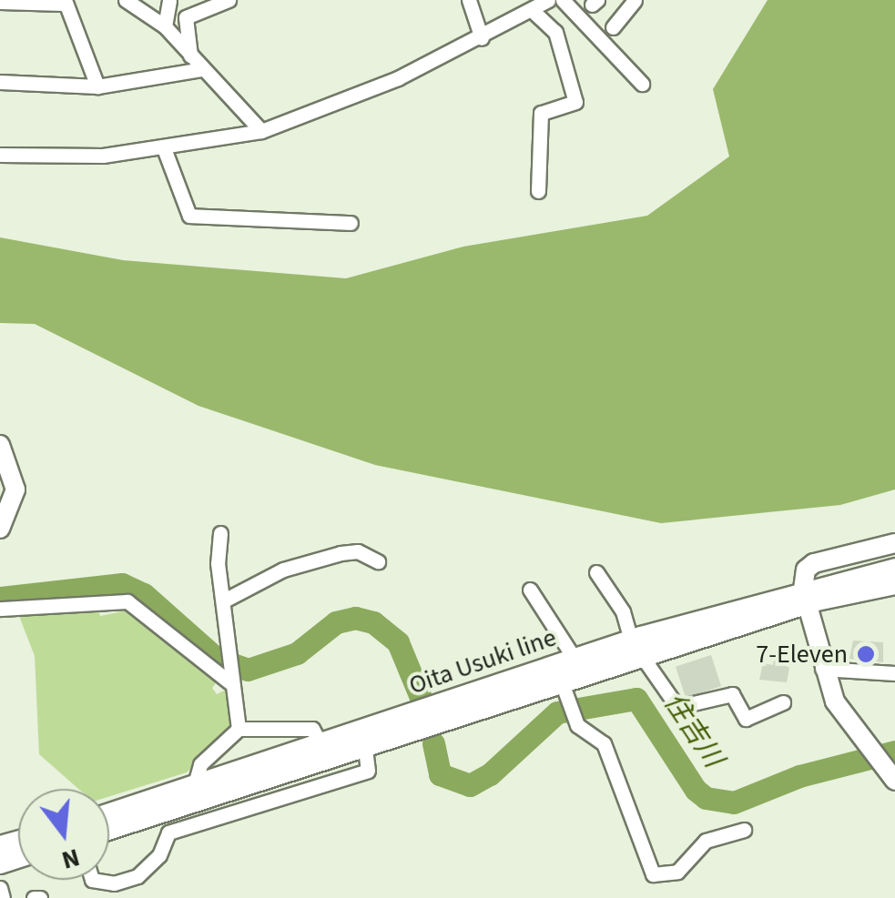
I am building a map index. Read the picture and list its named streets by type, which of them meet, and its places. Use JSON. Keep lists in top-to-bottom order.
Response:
{
  "streets": {
    "main road": ["Oita Usuki line"]
  },
  "water": ["住吉川"],
  "places": ["7-Eleven"],
  "north": "bottom"
}
